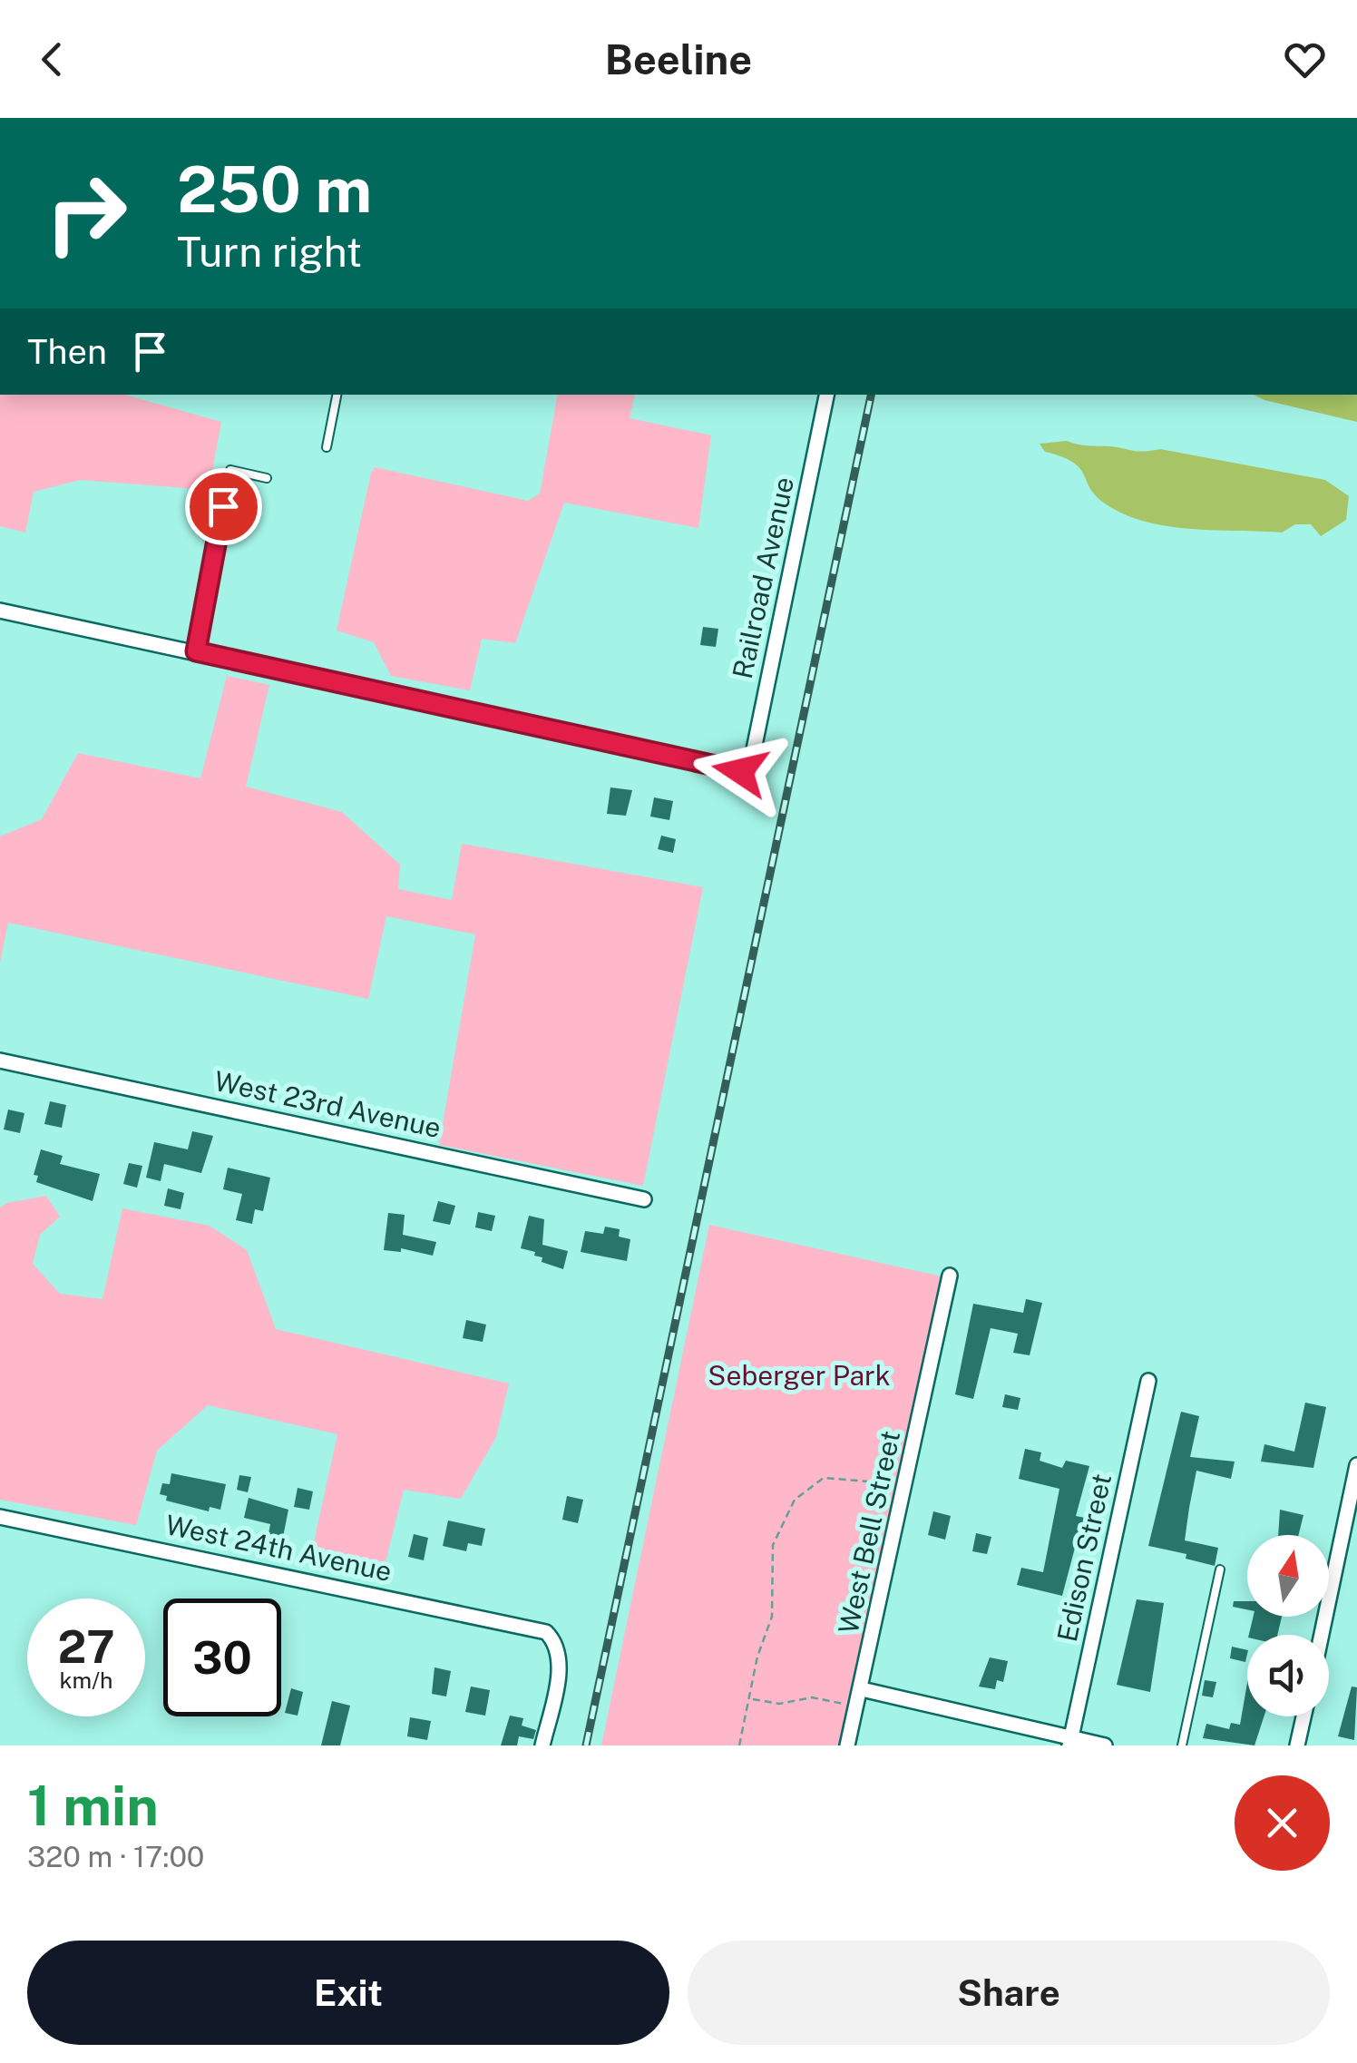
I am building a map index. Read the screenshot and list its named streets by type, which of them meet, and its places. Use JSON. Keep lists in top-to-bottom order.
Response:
{
  "streets": {
    "street": [
      "Railroad Avenue",
      "West 23rd Avenue",
      "West Bell Street",
      "West 24th Avenue",
      "Edison Street"
    ]
  },
  "parks": ["Seberger Park"],
  "north": "top",
  "page": {
    "header": "Beeline",
    "turn": ["250 m", "Turn right"],
    "then": "Then",
    "speed": "27 km/h",
    "limit": "30",
    "heading": ["1 min", "320 m · 17:00"],
    "buttons": ["Exit", "Share"]
  }
}
